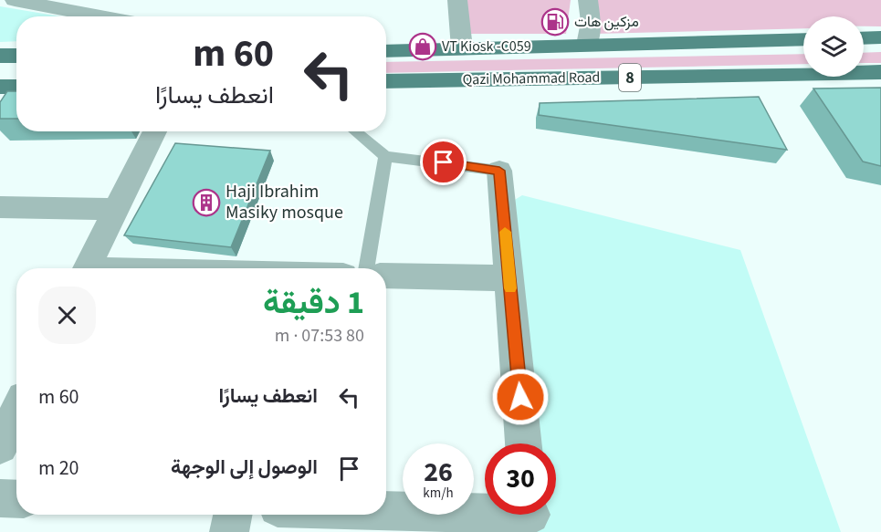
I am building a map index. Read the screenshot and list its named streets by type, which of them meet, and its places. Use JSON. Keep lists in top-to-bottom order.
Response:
{
  "streets": {
    "main road": ["8", "Qazi Mohammad Road"]
  },
  "places": {
    "fuel station": ["مزكين هات"],
    "shop": ["VT Kiosk -C059"],
    "building": ["Haji Ibrahim Masiky mosque"]
  },
  "page": {
    "turn": ["60 m", "انعطف يسارًا"],
    "heading": ["1 دقيقة", "80 m · 07:53"],
    "list": [
      {
        "name": "انعطف يسارًا",
        "value": "60 m"
      },
      {
        "name": "الوصول إلى الوجهة",
        "value": "20 m"
      }
    ],
    "speed": "26 km/h",
    "limit": "30"
  }
}
